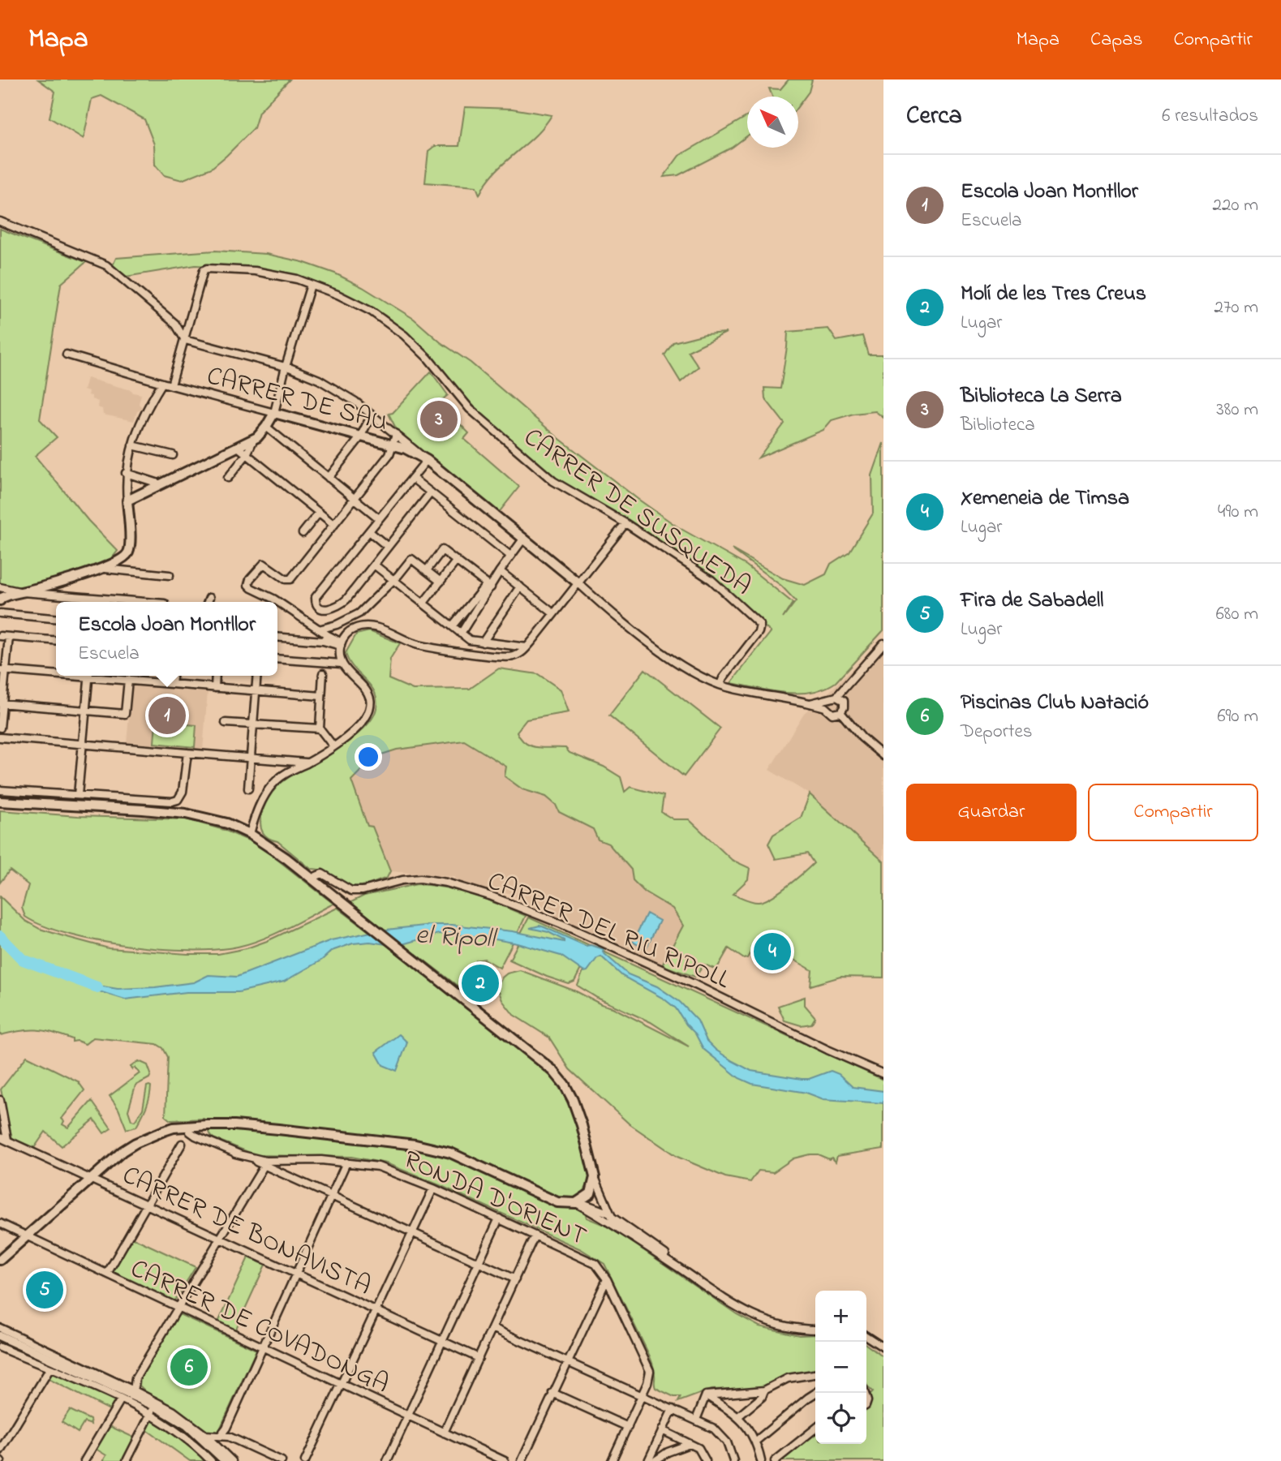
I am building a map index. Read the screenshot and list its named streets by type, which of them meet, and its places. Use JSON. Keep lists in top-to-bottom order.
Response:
{
  "streets": {
    "street": [
      "CARRER DE SAU",
      "CARRER DE SUSQUEDA",
      "CARRER DEL RIU RIPOLL",
      "RONDA D'ORIENT",
      "CARRER DE BONAVISTA",
      "CARRER DE COVADONGA"
    ]
  },
  "water": ["el Ripoll"],
  "north": "top left",
  "page": {
    "header": "Mapa",
    "nav": ["Mapa", "Capas", "Compartir"],
    "heading": ["Cerca", "6 resultados"],
    "list": [
      {
        "mark": "1",
        "name": "Escola Joan Montllor",
        "note": "Escuela",
        "value": "220 m"
      },
      {
        "mark": "2",
        "name": "Molí de les Tres Creus",
        "note": "Lugar",
        "value": "270 m"
      },
      {
        "mark": "3",
        "name": "Biblioteca La Serra",
        "note": "Biblioteca",
        "value": "380 m"
      },
      {
        "mark": "4",
        "name": "Xemeneia de Timsa",
        "note": "Lugar",
        "value": "490 m"
      },
      {
        "mark": "5",
        "name": "Fira de Sabadell",
        "note": "Lugar",
        "value": "680 m"
      },
      {
        "mark": "6",
        "name": "Piscinas Club Natació",
        "note": "Deportes",
        "value": "690 m"
      }
    ],
    "pins": [
      "3",
      "1",
      "4",
      "2",
      "5",
      "6"
    ],
    "popup": ["Escola Joan Montllor", "Escuela"],
    "buttons": ["Guardar", "Compartir"],
    "map_buttons": ["+", "−"]
  }
}
